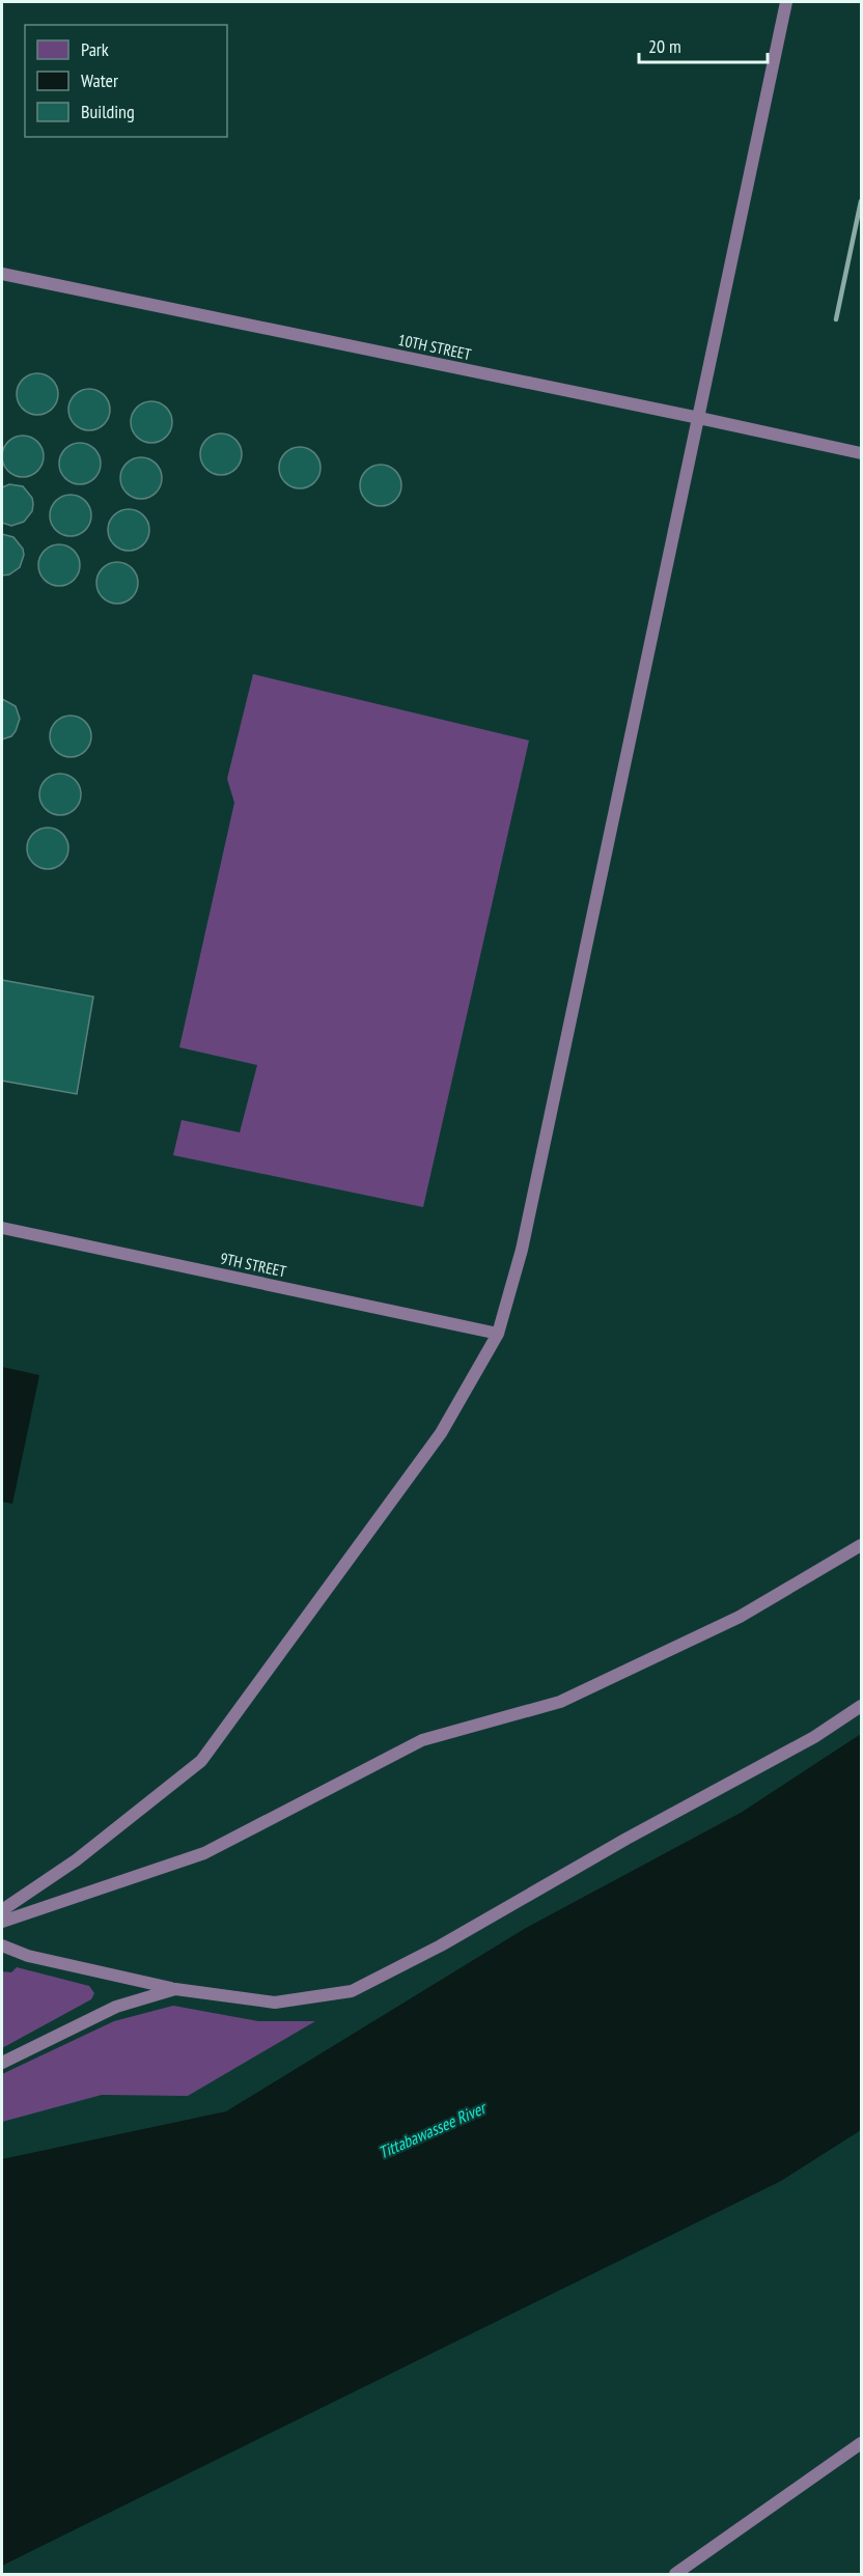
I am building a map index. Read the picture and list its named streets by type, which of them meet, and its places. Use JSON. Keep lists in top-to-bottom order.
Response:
{
  "streets": {
    "lane": ["10TH STREET", "9TH STREET"]
  },
  "water": ["Tittabawassee River"],
  "legend": ["Park", "Water", "Building"],
  "scale_bar": "20 m"
}
